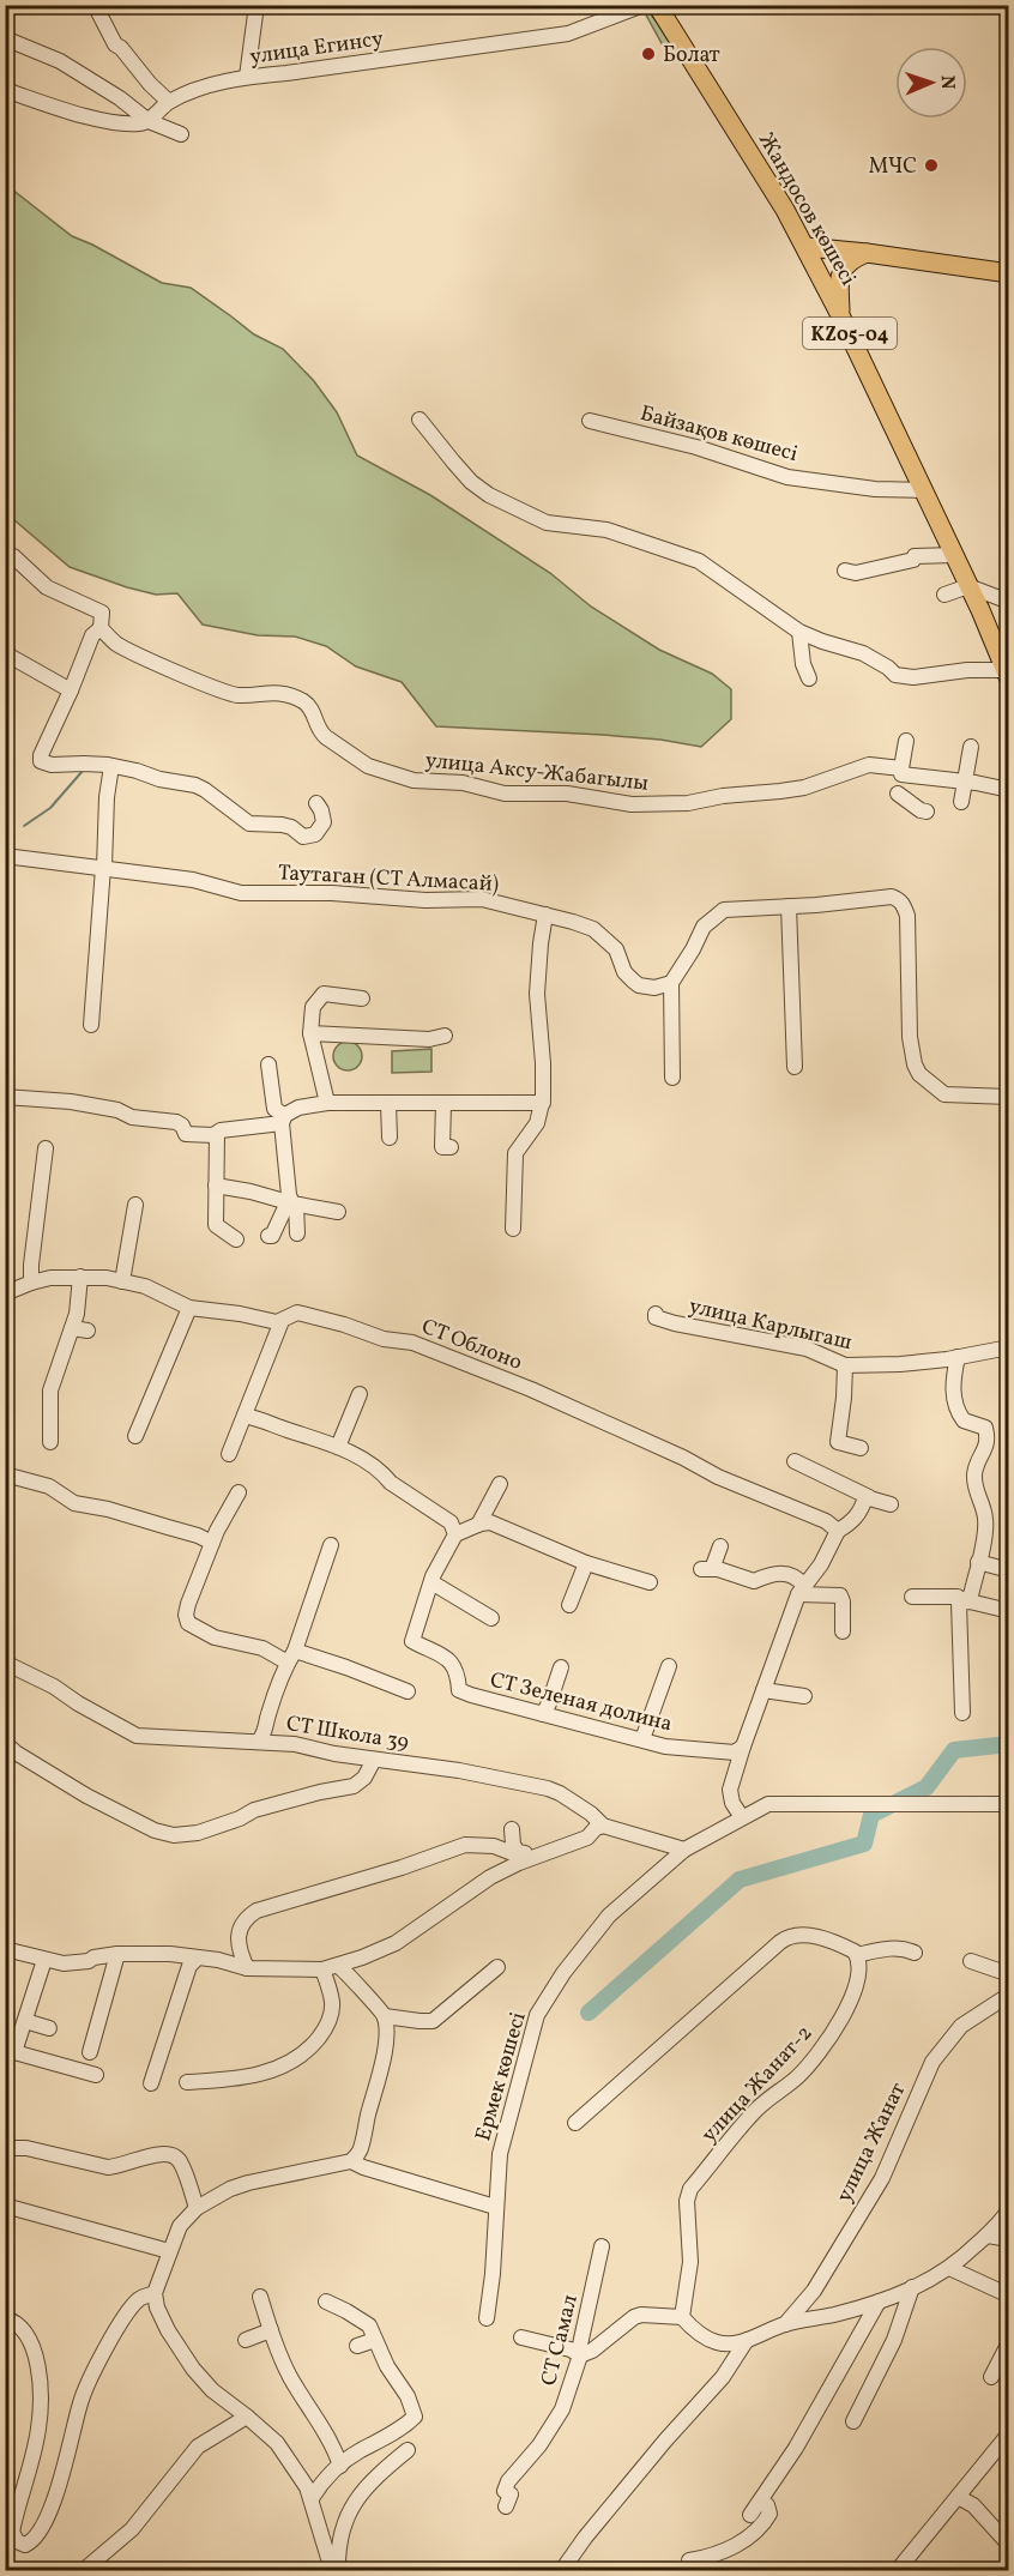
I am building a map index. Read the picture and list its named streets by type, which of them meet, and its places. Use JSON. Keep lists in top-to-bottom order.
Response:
{
  "streets": {
    "main road": ["Жандосов көшесі", "KZ05-04"],
    "street": [
      "улица Егинсу",
      "Байзақов көшесі",
      "улица Аксу-Жабагылы",
      "Таутаган (СТ Алмасай)",
      "улица Карлыгаш",
      "СТ Облоно",
      "СТ Зеленая долина",
      "СТ Школа 39",
      "Ермек көшесі",
      "улица Жанат-2",
      "улица Жанат",
      "СТ Самал"
    ]
  },
  "crossings": [
    ["Жандосов көшесі", "Байзақов көшесі"],
    ["СТ Школа 39", "Ермек көшесі"]
  ],
  "places": ["Болат", "МЧС"],
  "north": "right"
}
